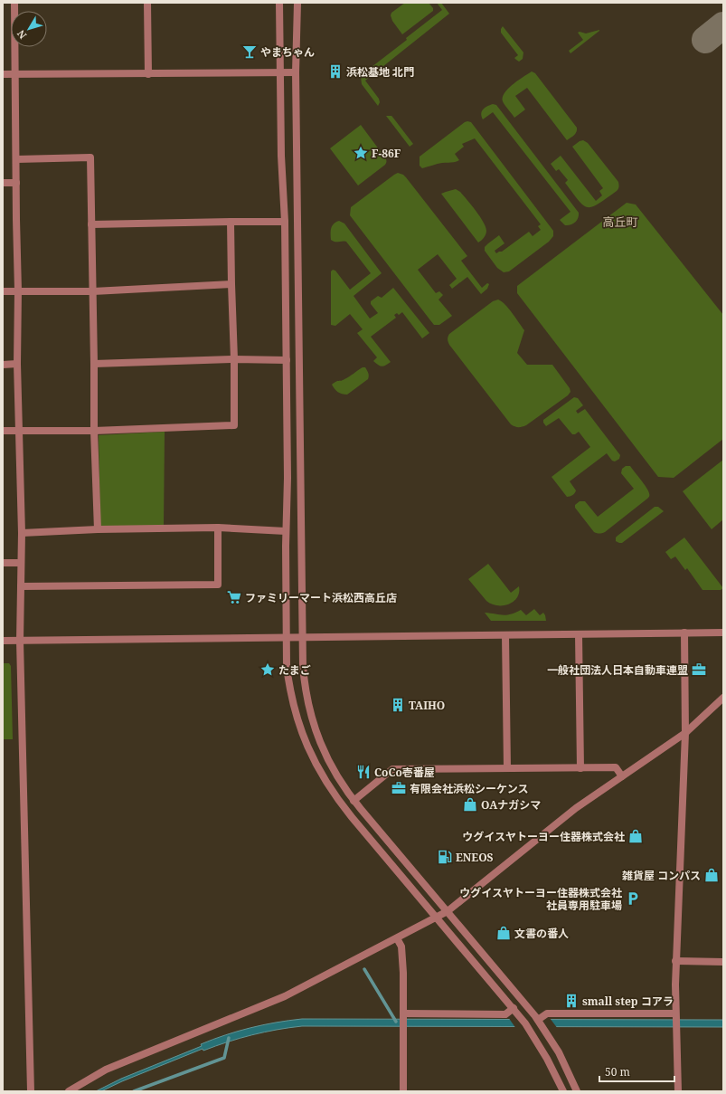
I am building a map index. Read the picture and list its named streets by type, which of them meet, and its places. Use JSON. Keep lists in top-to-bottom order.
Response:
{
  "districts": ["高丘町"],
  "places": {
    "bar": ["やまちゃん"],
    "building": ["浜松基地 北門", "TAIHO", "small step コアラ"],
    "place": ["F-86F", "たまご"],
    "supermarket": ["ファミリーマート浜松西高丘店"],
    "office": ["一般社団法人日本自動車連盟", "有限会社浜松シーケンス"],
    "restaurant": ["CoCo壱番屋"],
    "shop": [
      "OAナガシマ",
      "ウグイスヤトーヨー住器株式会社",
      "雑貨屋 コンパス",
      "文書の番人"
    ],
    "fuel station": ["ENEOS"],
    "parking": ["ウグイスヤトーヨー住器株式会社 社員専用駐車場"]
  },
  "scale_bar": "50 m",
  "north": "bottom left"
}
